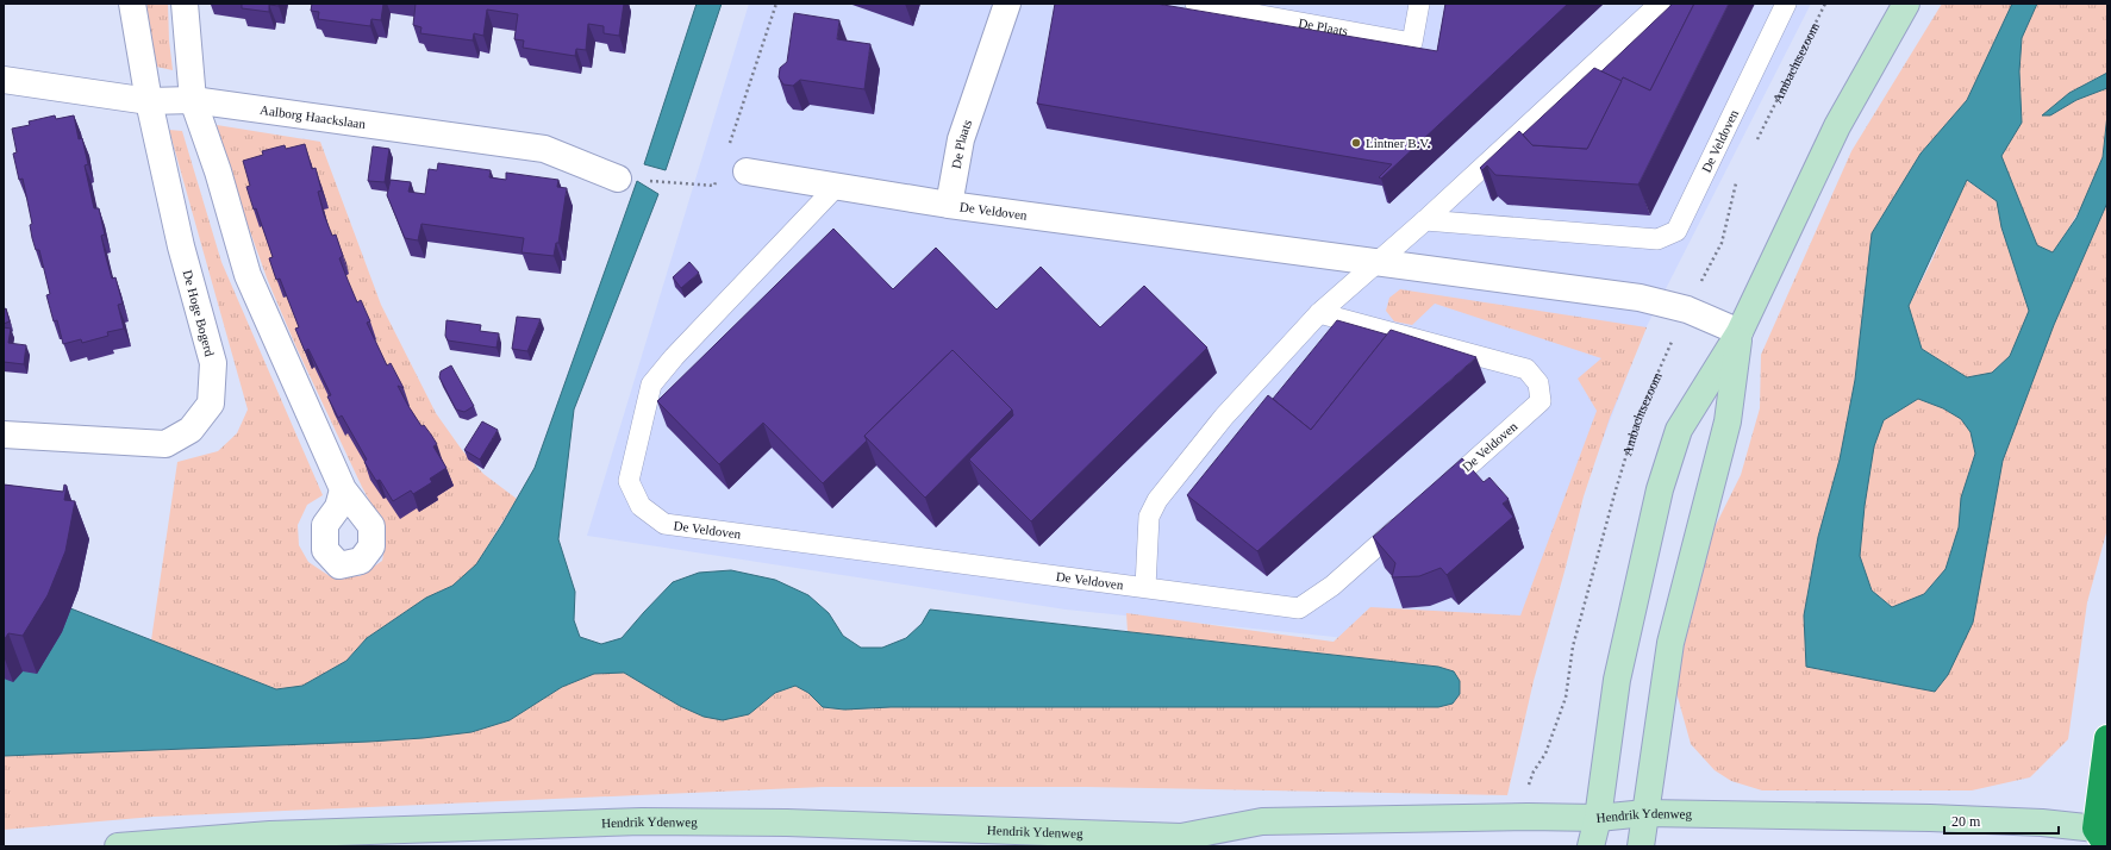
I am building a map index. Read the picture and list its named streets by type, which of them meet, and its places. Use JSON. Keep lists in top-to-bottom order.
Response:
{
  "streets": {
    "main road": ["Hendrik Ydenweg"],
    "street": [
      "De Plaats",
      "Aalborg Haackslaan",
      "De Veldoven",
      "De Hoge Bogerd"
    ],
    "path": ["Ambachtsezoom"]
  },
  "crossings": [
    ["De Plaats", "De Veldoven"],
    ["Ambachtsezoom", "De Veldoven"],
    ["Ambachtsezoom", "Hendrik Ydenweg"],
    ["Aalborg Haackslaan", "De Hoge Bogerd"]
  ],
  "places": ["Lintner B.V."],
  "scale_bar": "20 m"
}
